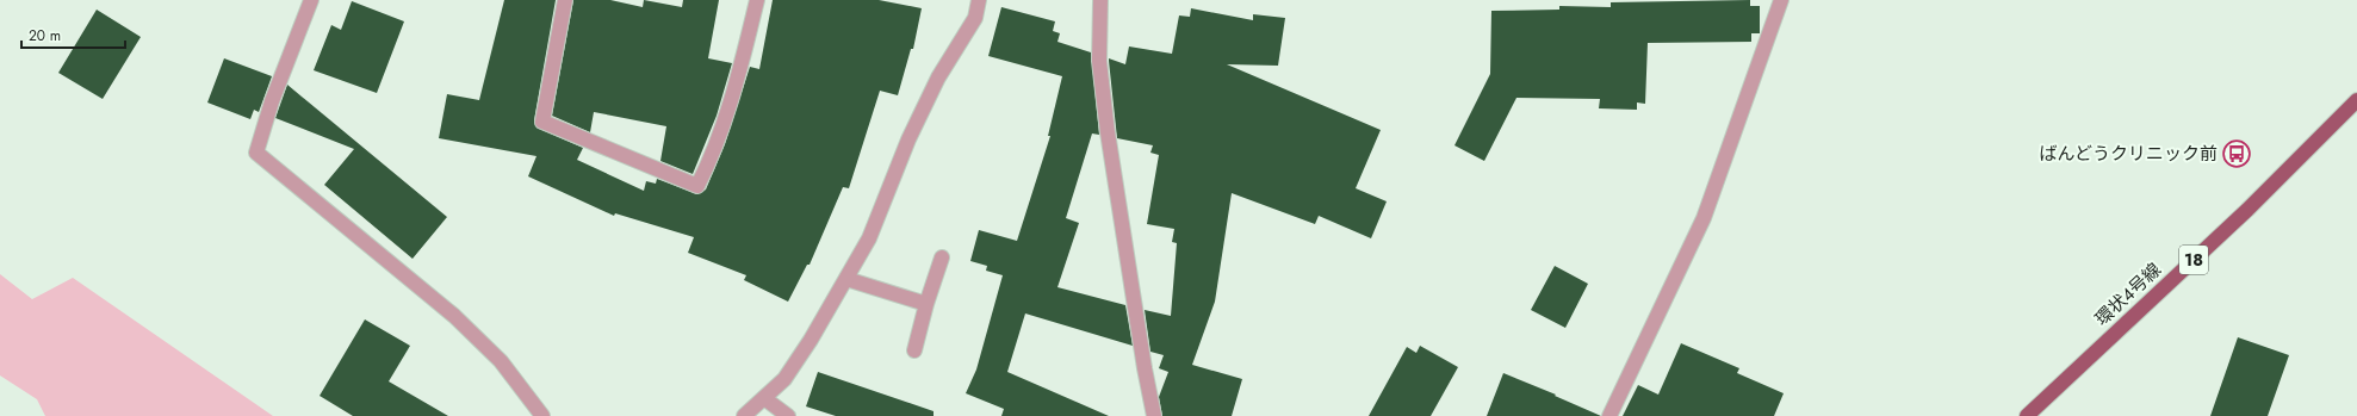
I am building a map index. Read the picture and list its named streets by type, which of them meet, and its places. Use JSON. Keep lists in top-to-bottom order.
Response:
{
  "streets": {
    "main road": ["18", "環状4号線"]
  },
  "places": {
    "bus stop": ["ばんどうクリニック前"]
  },
  "scale_bar": "20 m"
}
